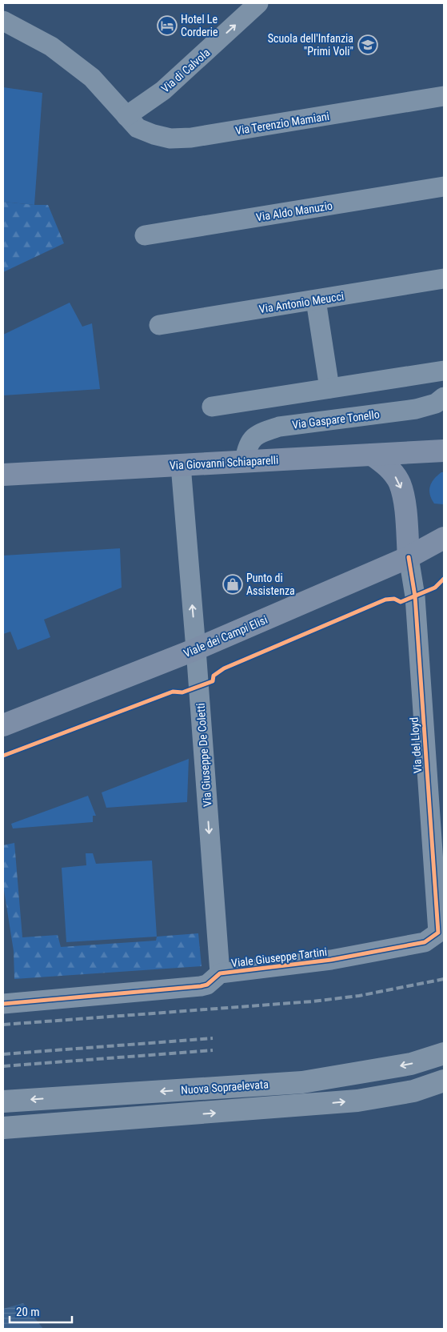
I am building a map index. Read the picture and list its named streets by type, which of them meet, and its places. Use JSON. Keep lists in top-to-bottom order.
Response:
{
  "streets": {
    "highway": ["Nuova Sopraelevata"],
    "main road": ["Via Giovanni Schiaparelli", "Viale dei Campi Elisi"],
    "street": [
      "Via di Calvola",
      "Via Terenzio Mamiani",
      "Via Aldo Manuzio",
      "Via Antonio Meucci",
      "Via Gaspare Tonello",
      "Via del Lloyd",
      "Via Giuseppe De Coletti",
      "Viale Giuseppe Tartini"
    ]
  },
  "crossings": [
    ["Via di Calvola", "Via Terenzio Mamiani"],
    ["Via Gaspare Tonello", "Via Giovanni Schiaparelli"],
    ["Via Giovanni Schiaparelli", "Via Giuseppe De Coletti"],
    ["Viale dei Campi Elisi", "Via del Lloyd"],
    ["Viale dei Campi Elisi", "Via Giuseppe De Coletti"],
    ["Via del Lloyd", "Viale Giuseppe Tartini"],
    ["Via Giuseppe De Coletti", "Viale Giuseppe Tartini"]
  ],
  "one_way": ["Via di Calvola"],
  "places": {
    "hotel": ["Hotel Le Corderie"],
    "school or university": ["Scuola dell'Infanzia \"Primi Voli\""],
    "shop": ["Punto di Assistenza"]
  },
  "scale_bar": "20 m"
}
